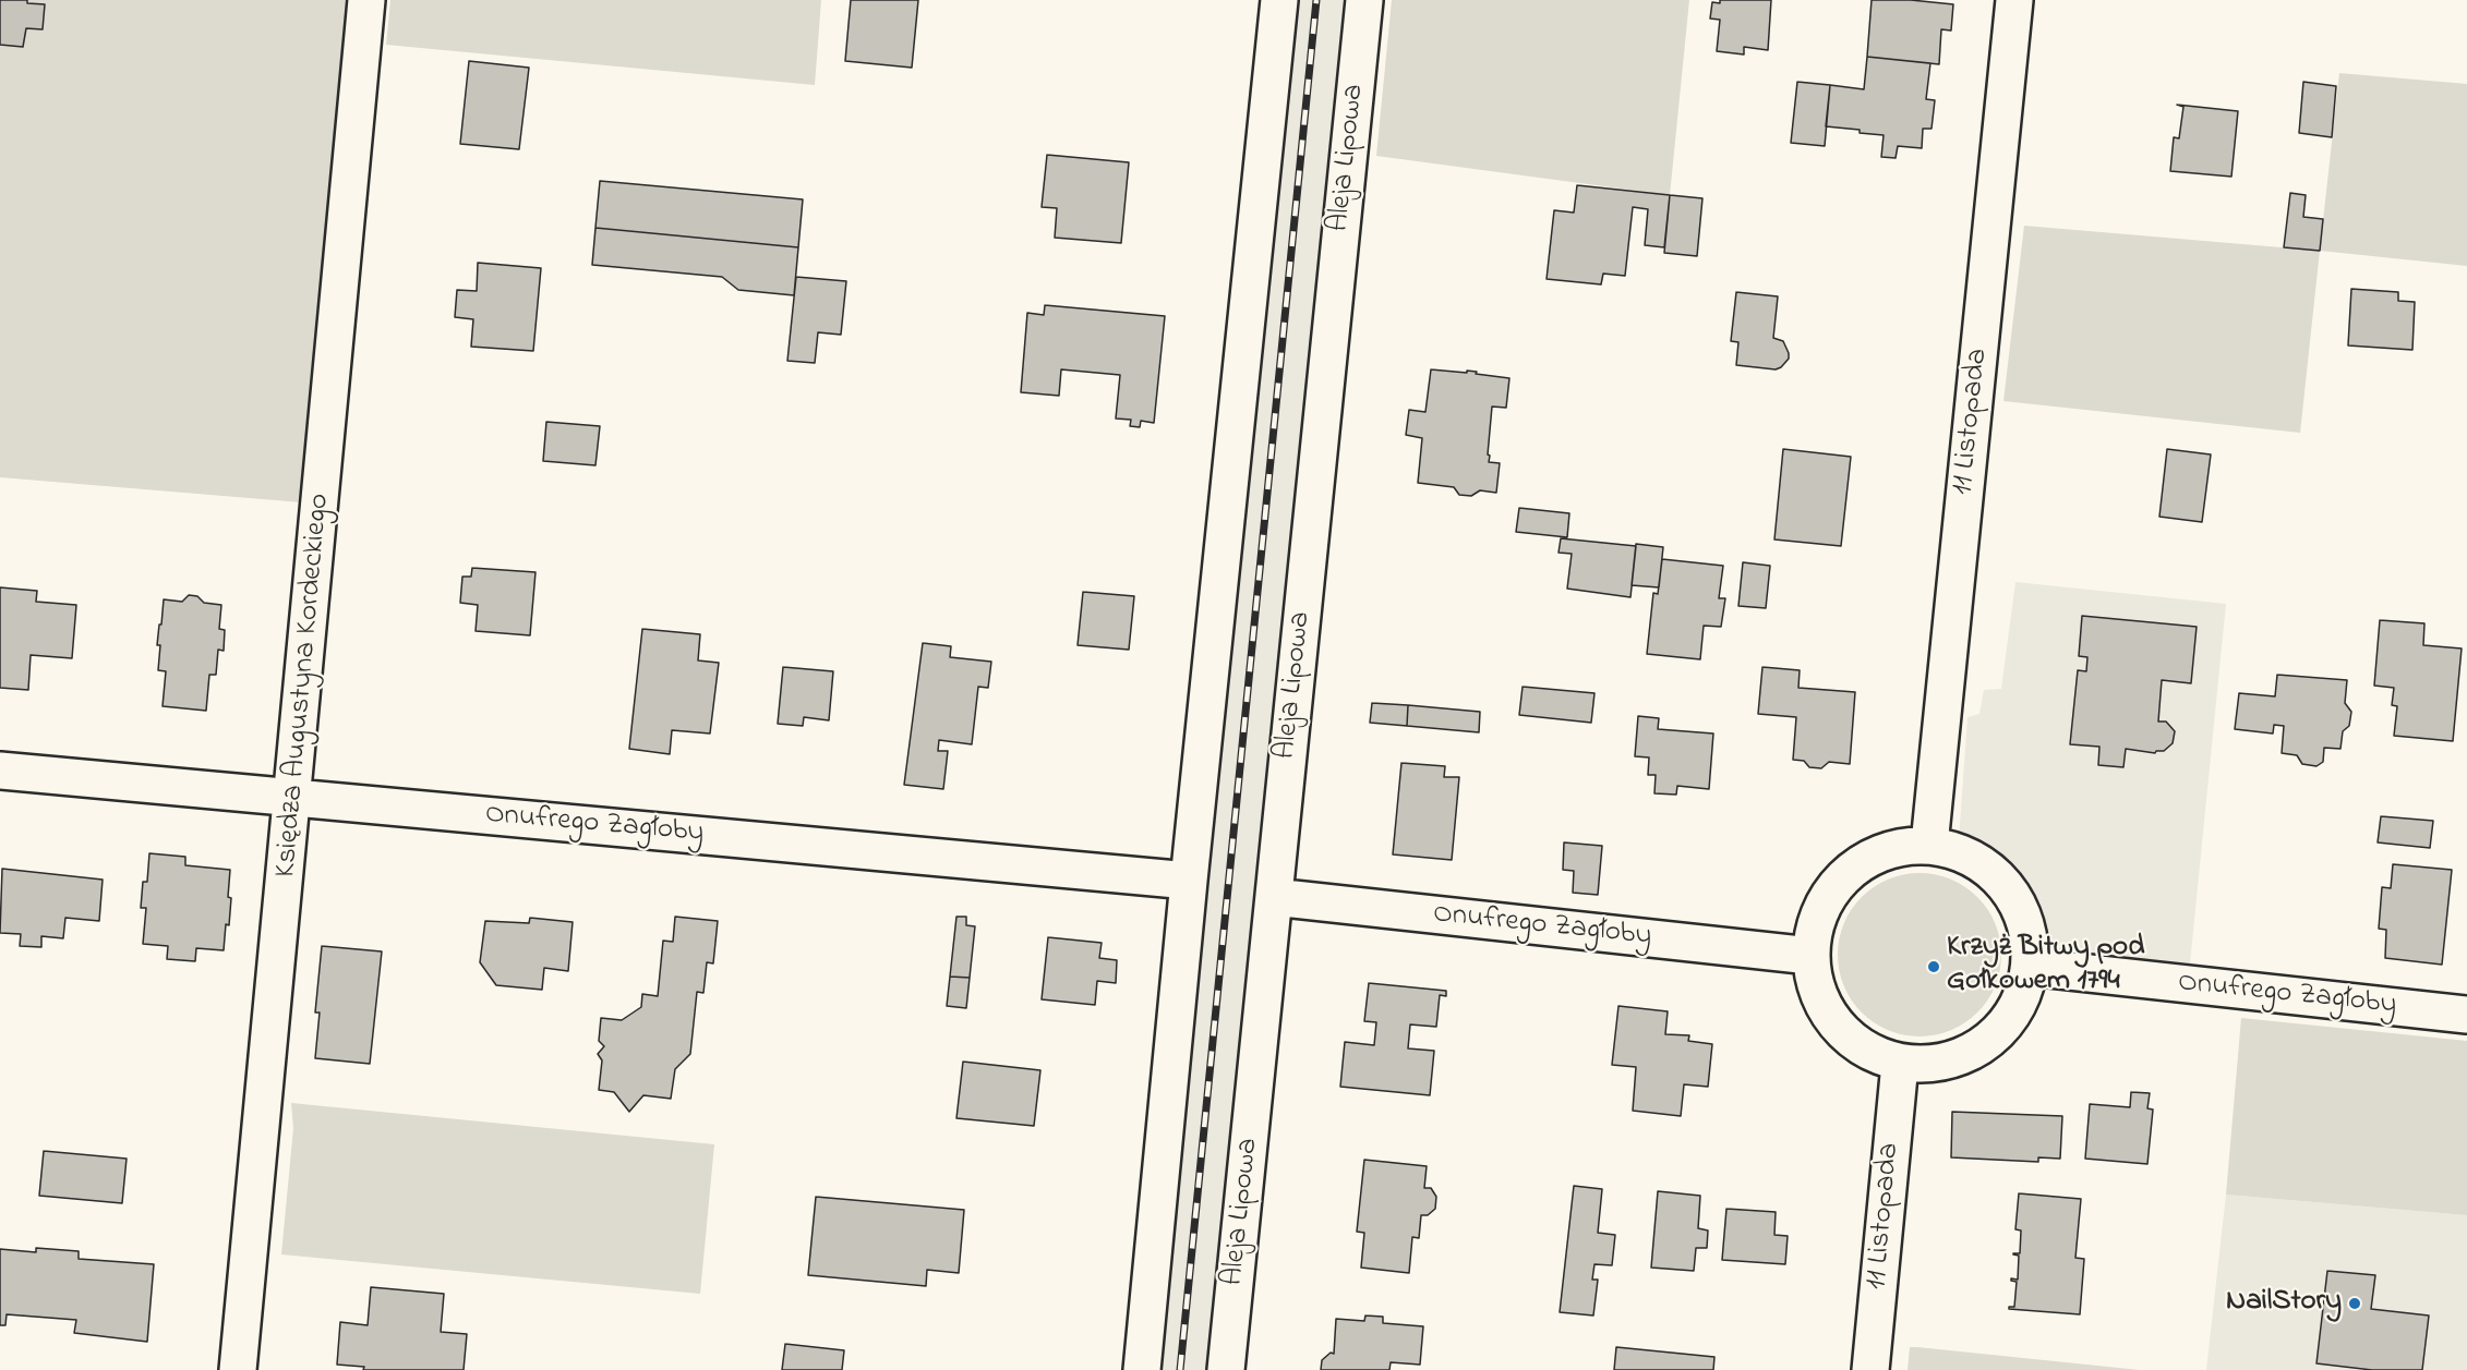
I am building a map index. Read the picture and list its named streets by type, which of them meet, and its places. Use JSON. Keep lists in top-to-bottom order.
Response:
{
  "streets": {
    "street": [
      "Aleja Lipowa",
      "11 Listopada",
      "Księdza Augustyna Kordeckiego",
      "Onufrego Zagłoby"
    ]
  },
  "crossings": [
    ["Aleja Lipowa", "Onufrego Zagłoby"],
    ["11 Listopada", "Onufrego Zagłoby"],
    ["Księdza Augustyna Kordeckiego", "Onufrego Zagłoby"]
  ],
  "places": ["Krzyż Bitwy pod Gołkowem 1794", "NailStory"]
}
